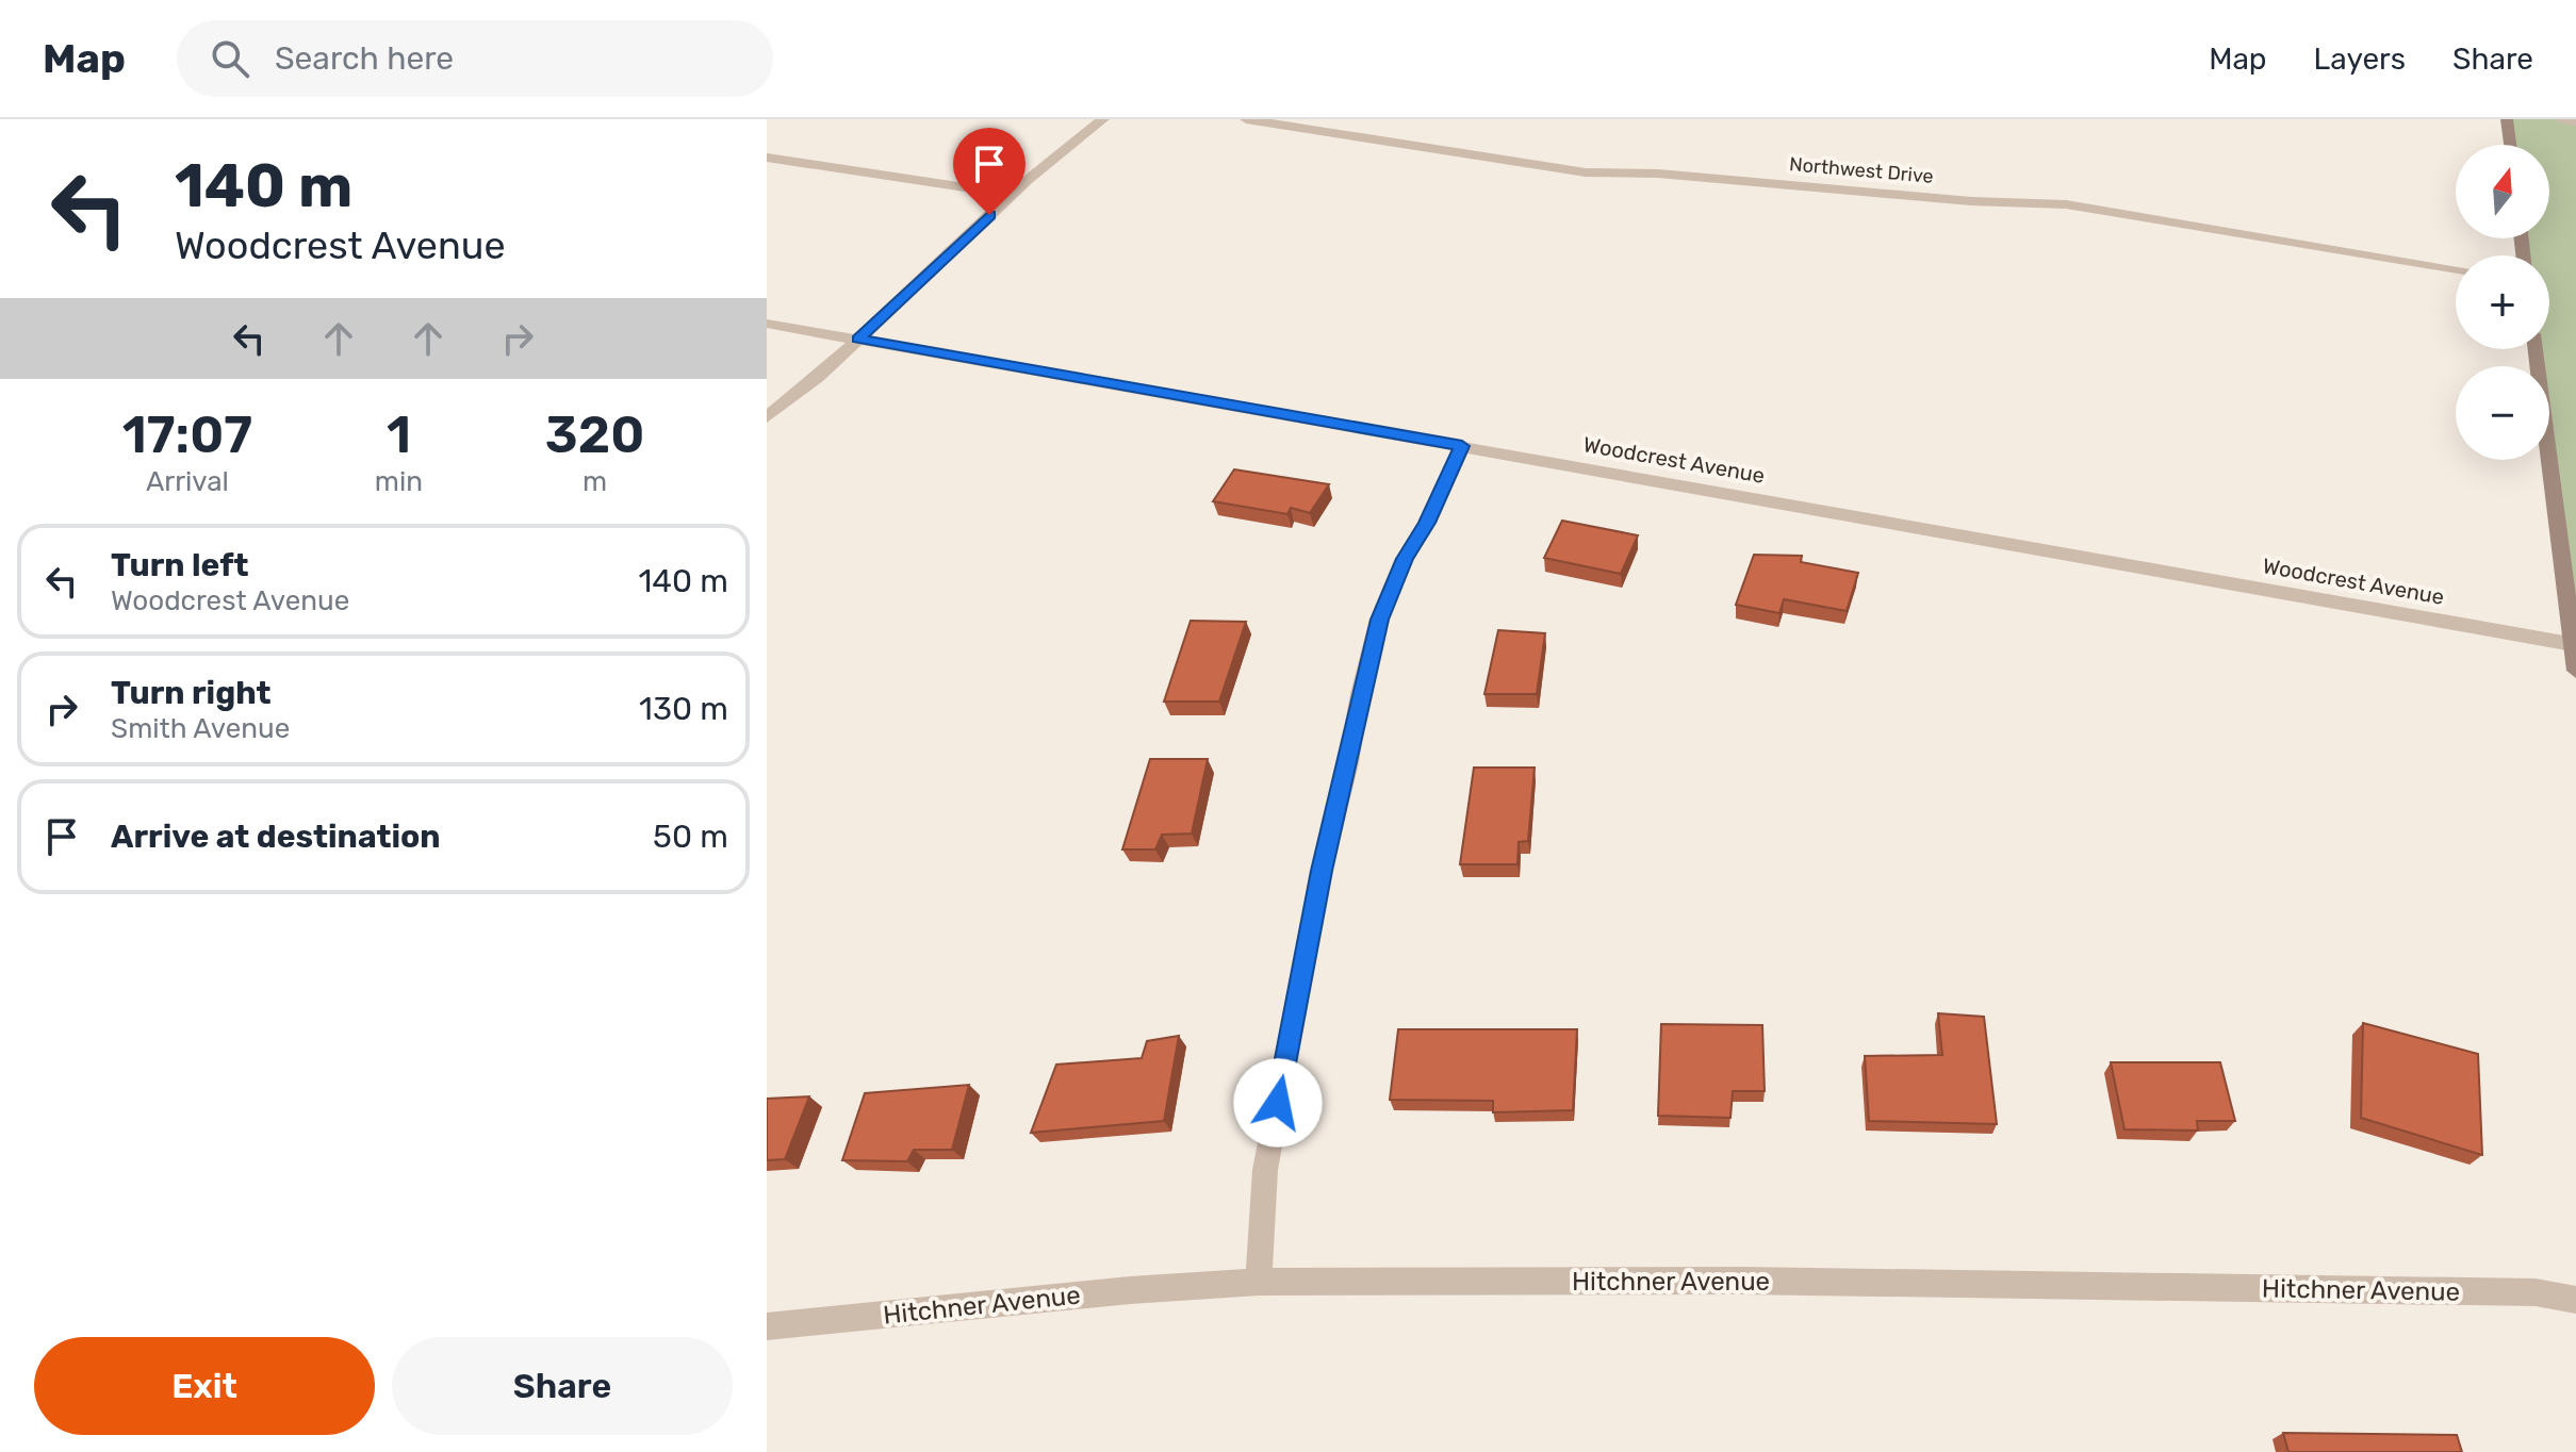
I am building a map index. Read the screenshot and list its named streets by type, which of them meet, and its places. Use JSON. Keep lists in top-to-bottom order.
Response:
{
  "streets": {
    "street": ["Northwest Drive", "Woodcrest Avenue", "Hitchner Avenue"]
  },
  "north": "top",
  "page": {
    "header": "Map",
    "search": "Search here",
    "nav": ["Map", "Layers", "Share"],
    "turn": ["140 m", "Woodcrest Avenue"],
    "map_buttons": ["+", "−"],
    "eta": [
      "17:07",
      "Arrival",
      "1",
      "min",
      "320",
      "m"
    ],
    "list": [
      {
        "name": "Turn left",
        "note": "Woodcrest Avenue",
        "value": "140 m"
      },
      {
        "name": "Turn right",
        "note": "Smith Avenue",
        "value": "130 m"
      },
      {
        "name": "Arrive at destination",
        "value": "50 m"
      }
    ],
    "buttons": ["Exit", "Share"]
  }
}
